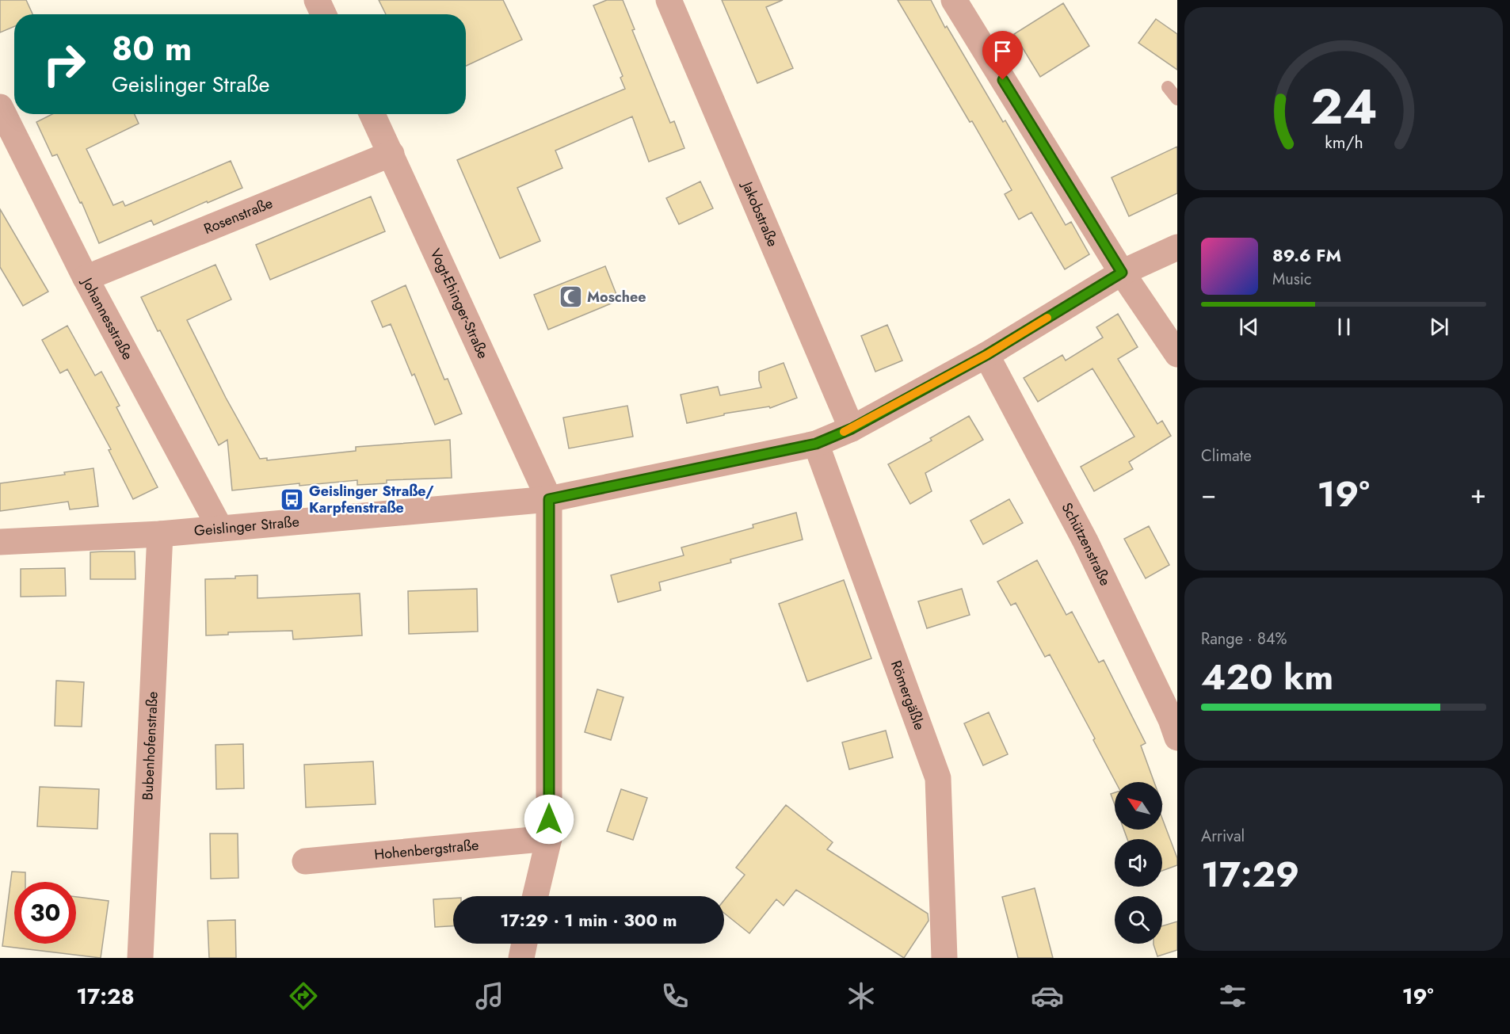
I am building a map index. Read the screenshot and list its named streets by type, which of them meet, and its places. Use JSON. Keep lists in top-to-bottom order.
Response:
{
  "streets": {
    "street": [
      "Jakobstraße",
      "Rosenstraße",
      "Vogt-Ehinger-Straße",
      "Johannesstraße",
      "Geislinger Straße",
      "Schützenstraße",
      "Römergäßle",
      "Bubenhofenstraße",
      "Hohenbergstraße"
    ]
  },
  "crossings": [
    ["Jakobstraße", "Geislinger Straße"],
    ["Rosenstraße", "Vogt-Ehinger-Straße"],
    ["Rosenstraße", "Johannesstraße"],
    ["Vogt-Ehinger-Straße", "Geislinger Straße"],
    ["Johannesstraße", "Geislinger Straße"],
    ["Geislinger Straße", "Schützenstraße"],
    ["Geislinger Straße", "Römergäßle"],
    ["Geislinger Straße", "Bubenhofenstraße"]
  ],
  "places": {
    "mosque": ["Moschee"],
    "bus stop": ["Geislinger Straße/ Karpfenstraße"]
  },
  "north": "top left",
  "page": {
    "turn": ["80 m", "Geislinger Straße"],
    "song": ["89.6 FM", "Music"],
    "tile": [
      "Climate",
      ["Range · 84%", "420 km"],
      ["Arrival", "17:29"]
    ],
    "heat": ["−", "19°", "+"],
    "limit": "30",
    "trip": "17:29 · 1 min · 300 m",
    "tabs": ["17:28", "19°"],
    "gauge": ["24", "km/h"]
  }
}
